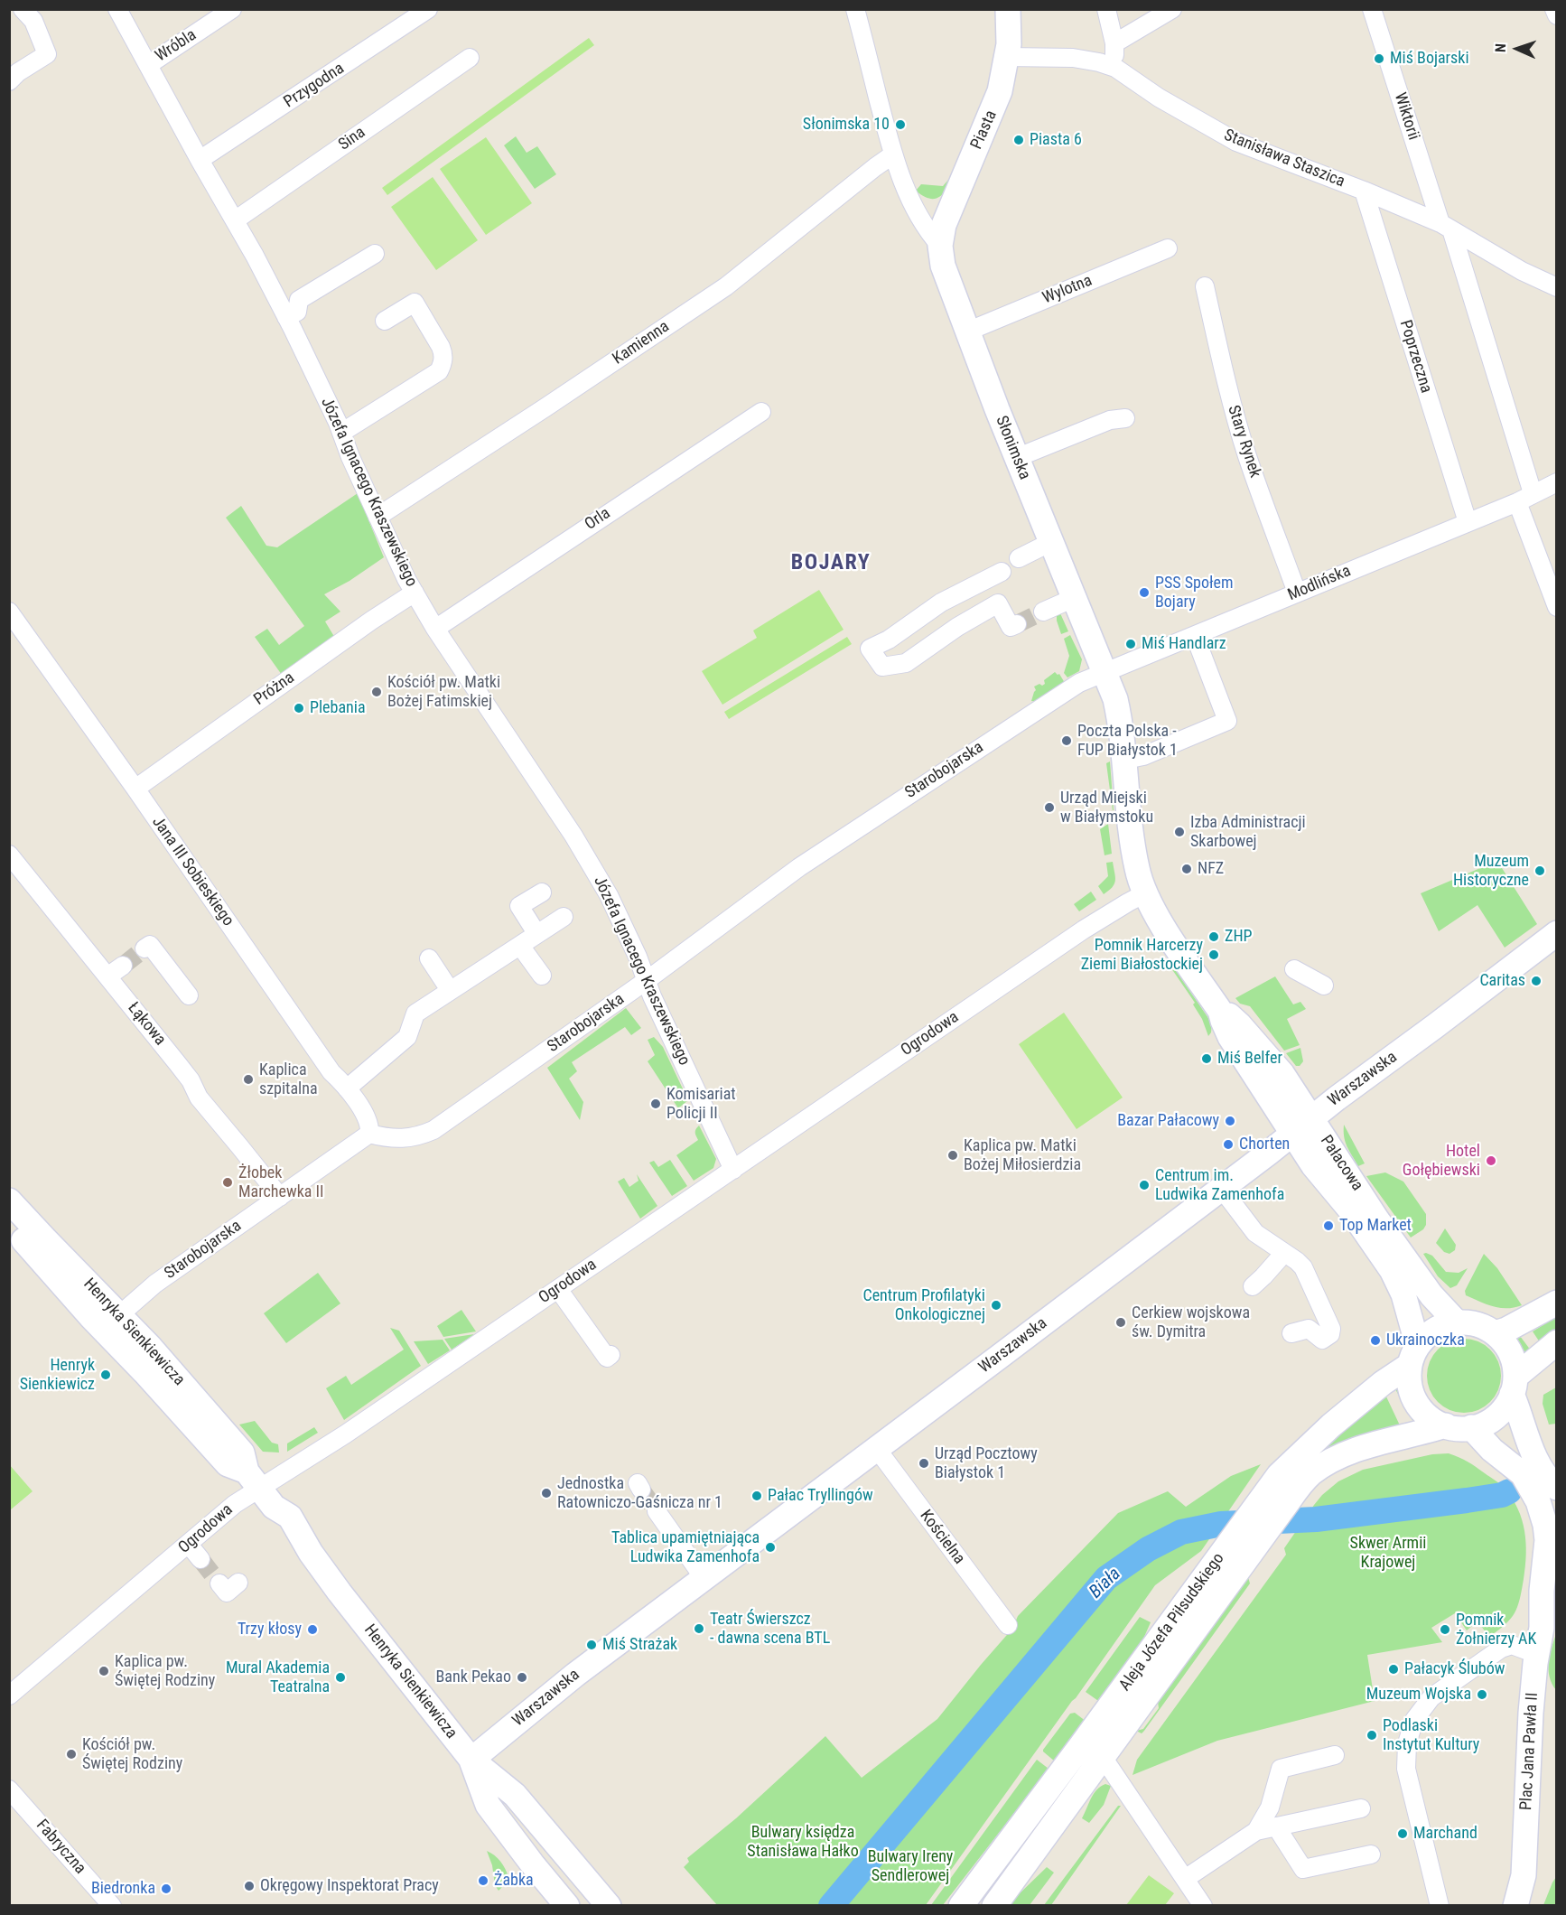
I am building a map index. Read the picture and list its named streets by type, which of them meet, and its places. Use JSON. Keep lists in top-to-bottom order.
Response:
{
  "streets": {
    "main road": [
      "Piasta",
      "Słonimska",
      "Warszawska",
      "Pałacowa",
      "Henryka Sienkiewicza",
      "Aleja Józefa Piłsudskiego",
      "Plac Jana Pawła II"
    ],
    "street": [
      "Wróbla",
      "Przygodna",
      "Wiktorii",
      "Sina",
      "Stanisława Staszica",
      "Wylotna",
      "Kamienna",
      "Poprzeczna",
      "Stary Rynek",
      "Józefa Ignacego Kraszewskiego",
      "Orla",
      "Modlińska",
      "Próżna",
      "Starobojarska",
      "Jana III Sobieskiego",
      "Łąkowa",
      "Ogrodowa",
      "Kościelna",
      "Fabryczna"
    ]
  },
  "crossings": [
    ["Wróbla", "Józefa Ignacego Kraszewskiego"],
    ["Przygodna", "Józefa Ignacego Kraszewskiego"],
    ["Wiktorii", "Stanisława Staszica"],
    ["Piasta", "Stanisława Staszica"],
    ["Piasta", "Słonimska"],
    ["Sina", "Józefa Ignacego Kraszewskiego"],
    ["Stanisława Staszica", "Poprzeczna"],
    ["Wylotna", "Słonimska"],
    ["Kamienna", "Słonimska"],
    ["Kamienna", "Józefa Ignacego Kraszewskiego"],
    ["Poprzeczna", "Modlińska"],
    ["Stary Rynek", "Modlińska"],
    ["Słonimska", "Modlińska"],
    ["Słonimska", "Starobojarska"],
    ["Słonimska", "Ogrodowa"],
    ["Słonimska", "Pałacowa"],
    ["Józefa Ignacego Kraszewskiego", "Orla"],
    ["Józefa Ignacego Kraszewskiego", "Próżna"],
    ["Józefa Ignacego Kraszewskiego", "Starobojarska"],
    ["Józefa Ignacego Kraszewskiego", "Ogrodowa"],
    ["Modlińska", "Starobojarska"],
    ["Próżna", "Jana III Sobieskiego"],
    ["Starobojarska", "Jana III Sobieskiego"],
    ["Starobojarska", "Łąkowa"],
    ["Starobojarska", "Henryka Sienkiewicza"],
    ["Ogrodowa", "Pałacowa"],
    ["Ogrodowa", "Henryka Sienkiewicza"],
    ["Warszawska", "Pałacowa"],
    ["Warszawska", "Henryka Sienkiewicza"],
    ["Warszawska", "Kościelna"],
    ["Pałacowa", "Aleja Józefa Piłsudskiego"]
  ],
  "districts": ["BOJARY"],
  "water": ["Biała"],
  "parks": ["Skwer Armii Krajowej", "Bulwary księdza Stanisława Hałko", "Bulwary Ireny Sendlerowej"],
  "places": [
    "Miś Bojarski",
    "Słonimska 10",
    "Piasta 6",
    "PSS Społem Bojary",
    "Miś Handlarz",
    "Kościół pw. Matki Bożej Fatimskiej",
    "Plebania",
    "Poczta Polska - FUP Białystok 1",
    "Urząd Miejski w Białymstoku",
    "Izba Administracji Skarbowej",
    "NFZ",
    "Muzeum Historyczne",
    "ZHP",
    "Pomnik Harcerzy Ziemi Białostockiej",
    "Caritas",
    "Miś Belfer",
    "Kaplica szpitalna",
    "Komisariat Policji II",
    "Bazar Pałacowy",
    "Chorten",
    "Kaplica pw. Matki Bożej Miłosierdzia",
    "Hotel Gołębiewski",
    "Żłobek Marchewka II",
    "Centrum im. Ludwika Zamenhofa",
    "Top Market",
    "Centrum Profilatyki Onkologicznej",
    "Cerkiew wojskowa św. Dymitra",
    "Ukrainoczka",
    "Henryk Sienkiewicz",
    "Urząd Pocztowy Białystok 1",
    "Jednostka Ratowniczo-Gaśnicza nr 1",
    "Pałac Tryllingów",
    "Tablica upamiętniająca Ludwika Zamenhofa",
    "Teatr Świerszcz - dawna scena BTL",
    "Trzy kłosy",
    "Pomnik Żołnierzy AK",
    "Miś Strażak",
    "Pałacyk Ślubów",
    "Kaplica pw. Świętej Rodziny",
    "Mural Akademia Teatralna",
    "Bank Pekao",
    "Muzeum Wojska",
    "Podlaski Instytut Kultury",
    "Kościół pw. Świętej Rodziny",
    "Marchand",
    "Żabka",
    "Okręgowy Inspektorat Pracy",
    "Biedronka"
  ],
  "north": "left"
}
